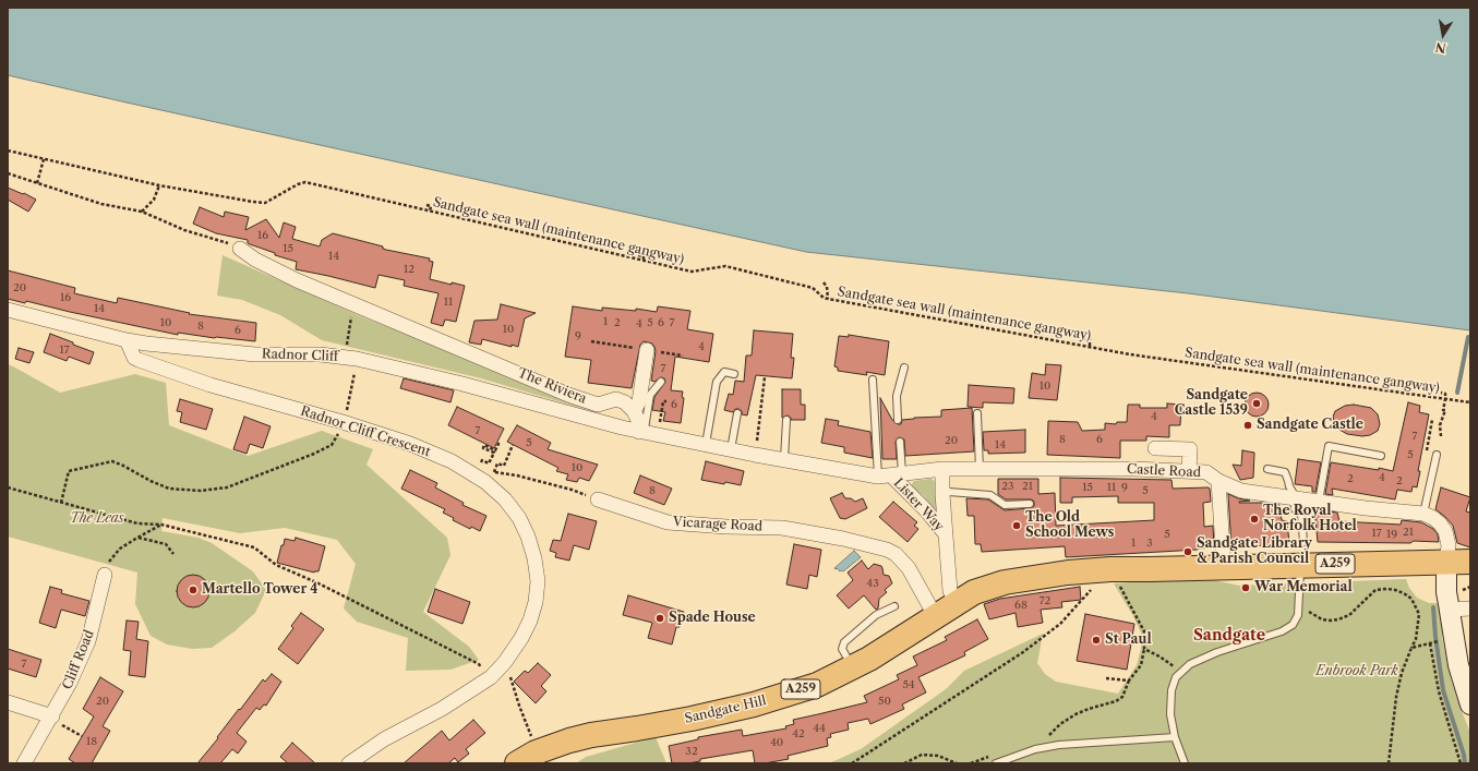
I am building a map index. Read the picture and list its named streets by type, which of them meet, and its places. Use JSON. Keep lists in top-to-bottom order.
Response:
{
  "streets": {
    "highway": ["A259", "Sandgate Hill"],
    "street": [
      "Radnor Cliff",
      "The Riviera",
      "Radnor Cliff Crescent",
      "Castle Road",
      "Lister Way",
      "Vicarage Road",
      "Cliff Road"
    ],
    "path": ["Sandgate sea wall (maintenance gangway)"]
  },
  "crossings": [
    ["Radnor Cliff", "Radnor Cliff Crescent"],
    ["Castle Road", "Lister Way"],
    ["Castle Road", "A259"],
    ["Lister Way", "Sandgate Hill"],
    ["Vicarage Road", "Sandgate Hill"],
    ["A259", "Sandgate Hill"]
  ],
  "districts": ["Sandgate"],
  "parks": ["The Leas", "Enbrook Park"],
  "places": [
    "Sandgate Castle 1539",
    "Sandgate Castle",
    "The Royal Norfolk Hotel",
    "The Old School Mews",
    "Sandgate Library & Parish Council",
    "War Memorial",
    "Martello Tower 4",
    "Spade House",
    "St Paul"
  ],
  "house_numbers": [
    "16",
    "15",
    "14",
    "12",
    "20",
    "16",
    "11",
    "14",
    "1",
    "10",
    "2",
    "5",
    "6",
    "7",
    "4",
    "8",
    "10",
    "6",
    "9",
    "4",
    "17",
    "7",
    "10",
    "6",
    "4",
    "7",
    "7",
    "8",
    "6",
    "20",
    "5",
    "14",
    "5",
    "10",
    "4",
    "2",
    "2",
    "23",
    "21",
    "15",
    "11",
    "9",
    "8",
    "5",
    "21",
    "17",
    "5",
    "19",
    "1",
    "3",
    "43",
    "72",
    "68",
    "7",
    "54",
    "20",
    "50",
    "44",
    "42",
    "18",
    "40",
    "32"
  ],
  "north": "bottom"
}
